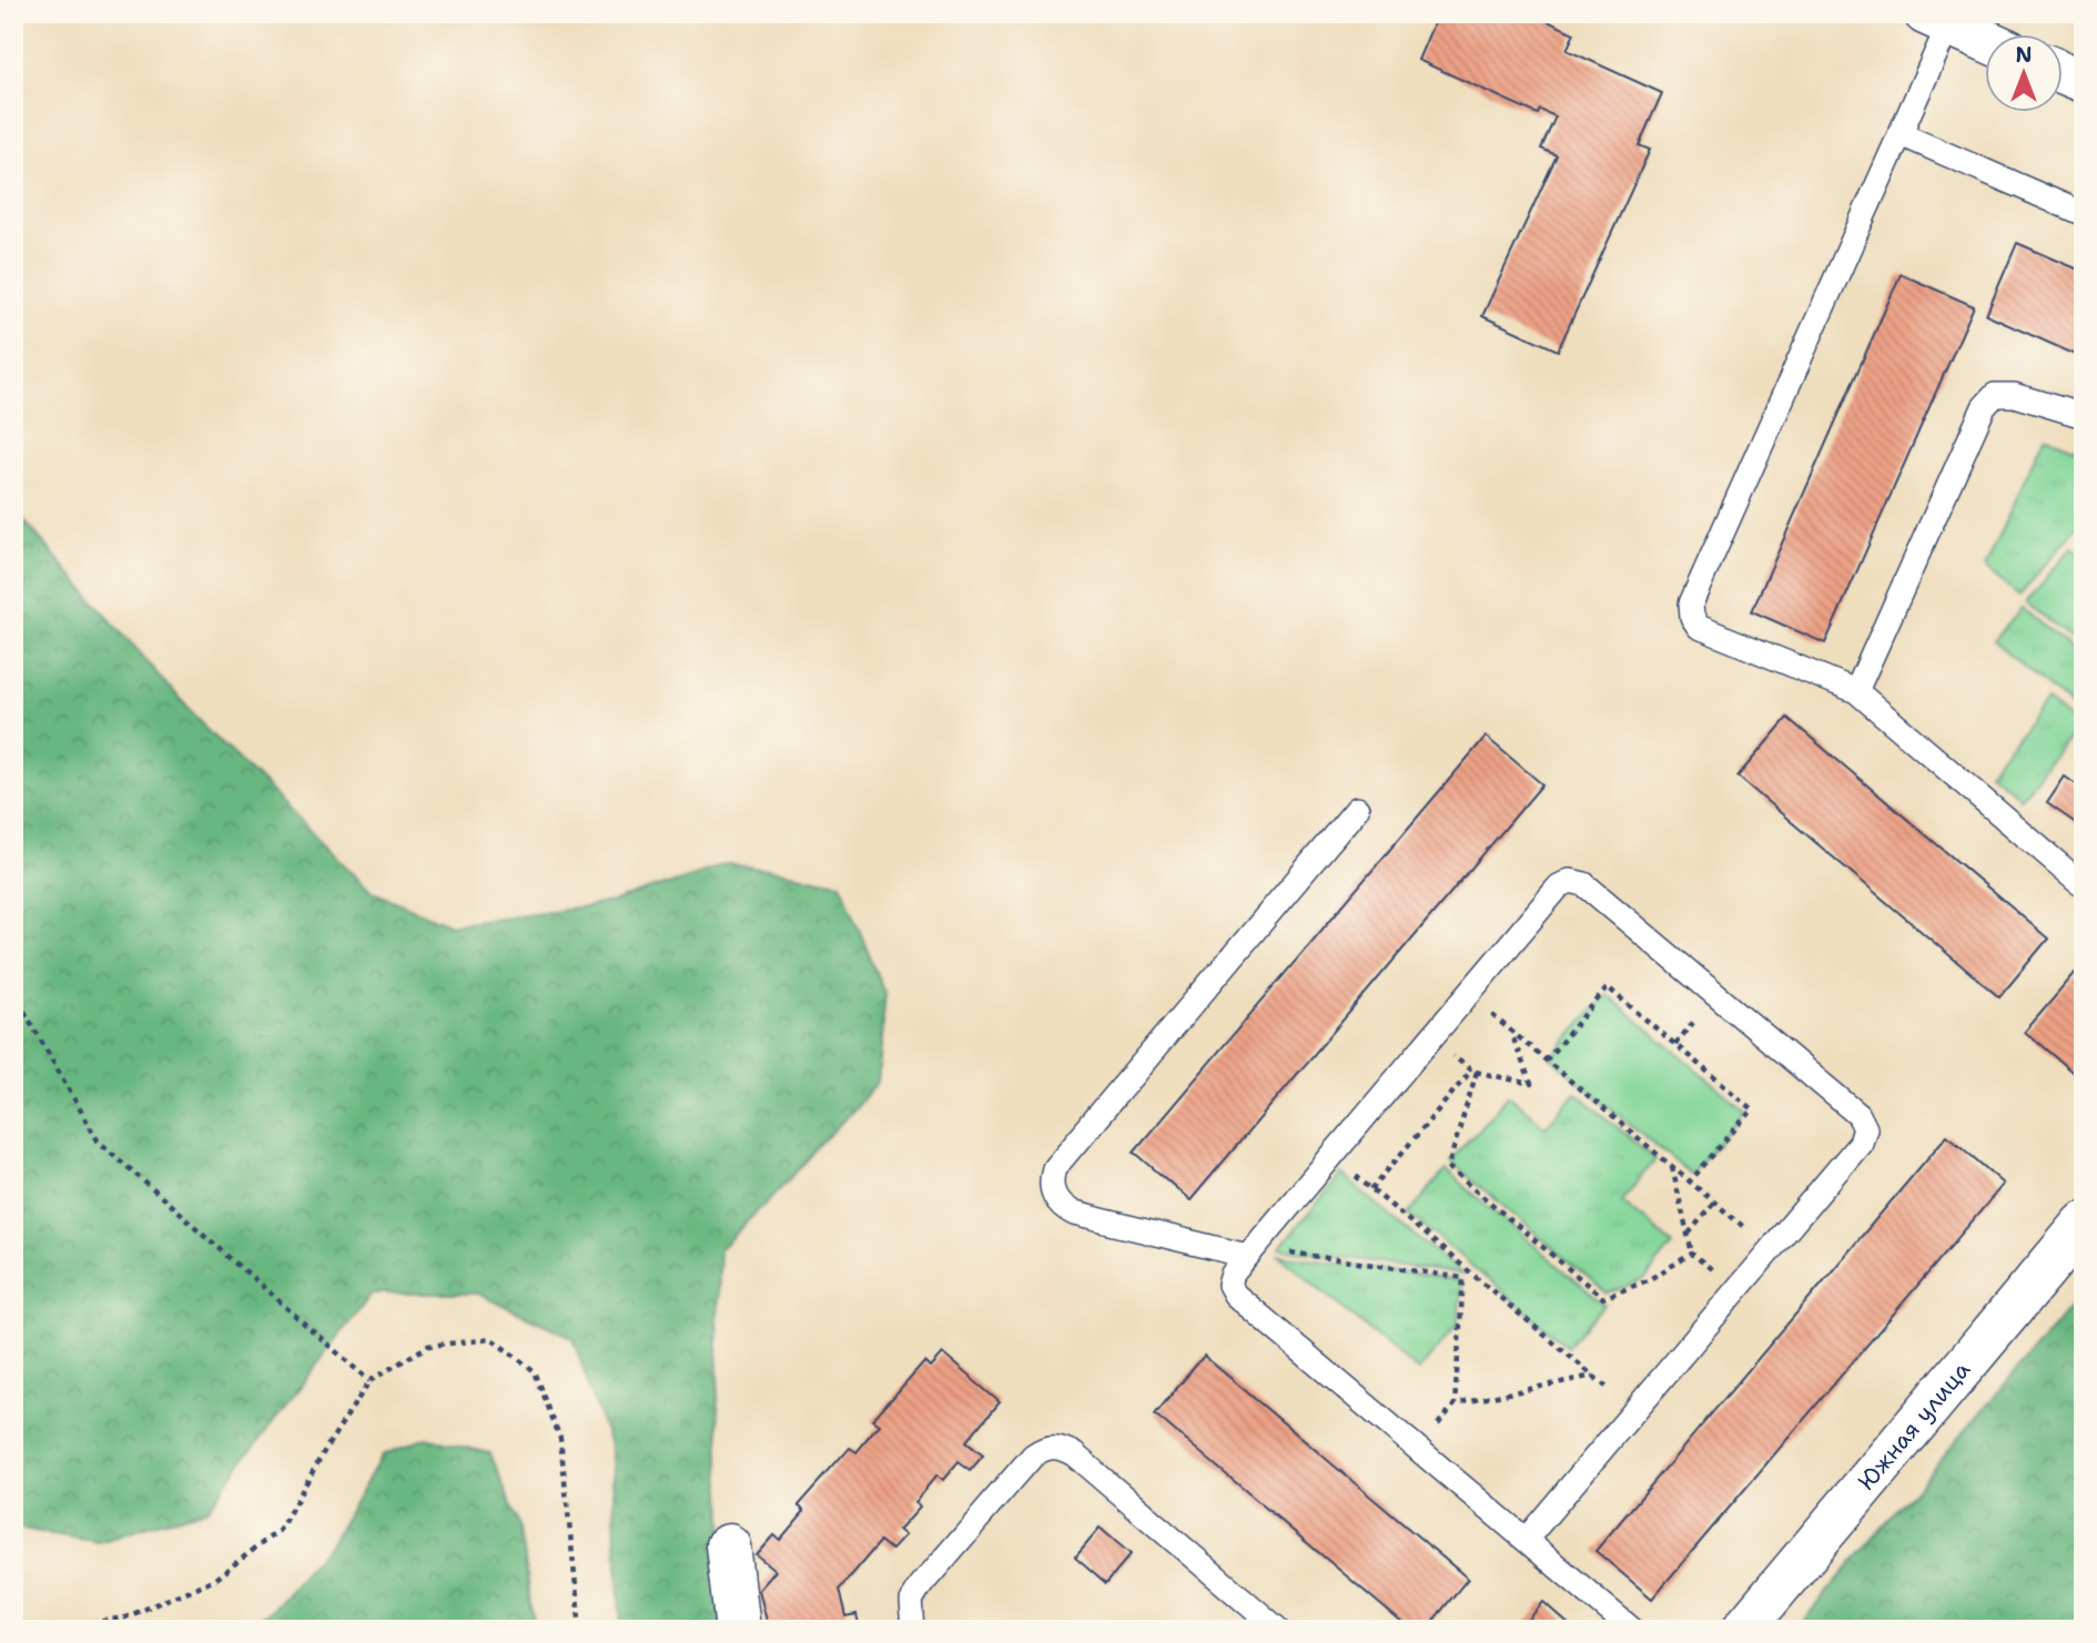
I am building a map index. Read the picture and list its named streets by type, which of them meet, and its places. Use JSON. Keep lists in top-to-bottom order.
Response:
{
  "streets": {
    "street": ["Южная улица"]
  },
  "north": "top"
}
